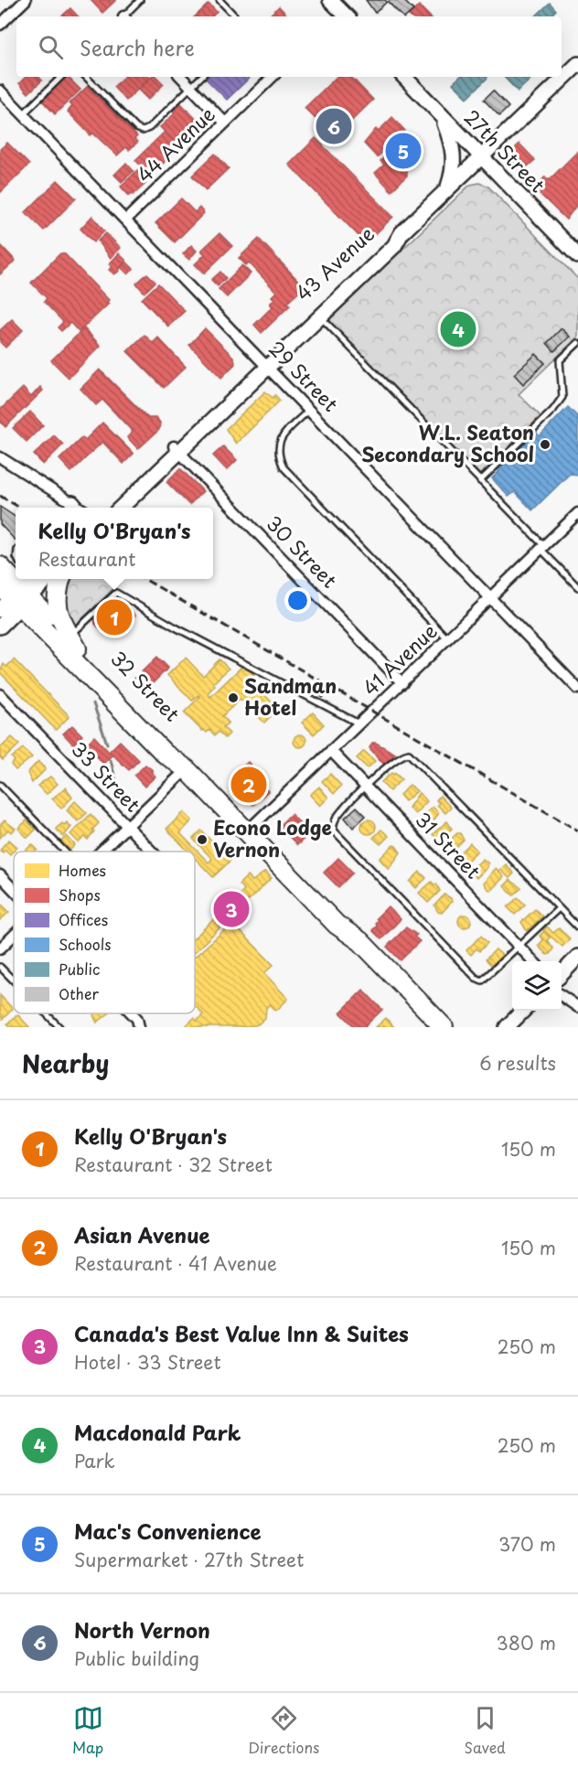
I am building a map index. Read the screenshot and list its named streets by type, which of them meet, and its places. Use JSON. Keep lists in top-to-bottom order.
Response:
{
  "streets": {
    "highway": ["32 Street"],
    "street": [
      "44 Avenue",
      "27th Street",
      "43 Avenue",
      "29 Street",
      "30 Street",
      "41 Avenue",
      "33 Street",
      "31 Street"
    ]
  },
  "crossings": [
    ["44 Avenue", "29 Street"],
    ["43 Avenue", "29 Street"],
    ["43 Avenue", "30 Street"],
    ["29 Street", "41 Avenue"],
    ["30 Street", "41 Avenue"],
    ["41 Avenue", "32 Street"],
    ["41 Avenue", "31 Street"]
  ],
  "places": ["W.L. Seaton Secondary School", "Sandman Hotel", "Econo Lodge Vernon"],
  "legend": [
    "Homes",
    "Shops",
    "Offices",
    "Schools",
    "Public",
    "Other"
  ],
  "page": {
    "search": "Search here",
    "pins": [
      "6",
      "5",
      "4",
      "1",
      "2",
      "3"
    ],
    "popup": ["Kelly O'Bryan's", "Restaurant"],
    "heading": ["Nearby", "6 results"],
    "list": [
      {
        "mark": "1",
        "name": "Kelly O'Bryan's",
        "note": "Restaurant · 32 Street",
        "value": "150 m"
      },
      {
        "mark": "2",
        "name": "Asian Avenue",
        "note": "Restaurant · 41 Avenue",
        "value": "150 m"
      },
      {
        "mark": "3",
        "name": "Canada's Best Value Inn & Suites",
        "note": "Hotel · 33 Street",
        "value": "250 m"
      },
      {
        "mark": "4",
        "name": "Macdonald Park",
        "note": "Park",
        "value": "250 m"
      },
      {
        "mark": "5",
        "name": "Mac's Convenience",
        "note": "Supermarket · 27th Street",
        "value": "370 m"
      },
      {
        "mark": "6",
        "name": "North Vernon",
        "note": "Public building",
        "value": "380 m"
      }
    ],
    "nav": ["Map", "Directions", "Saved"]
  }
}
